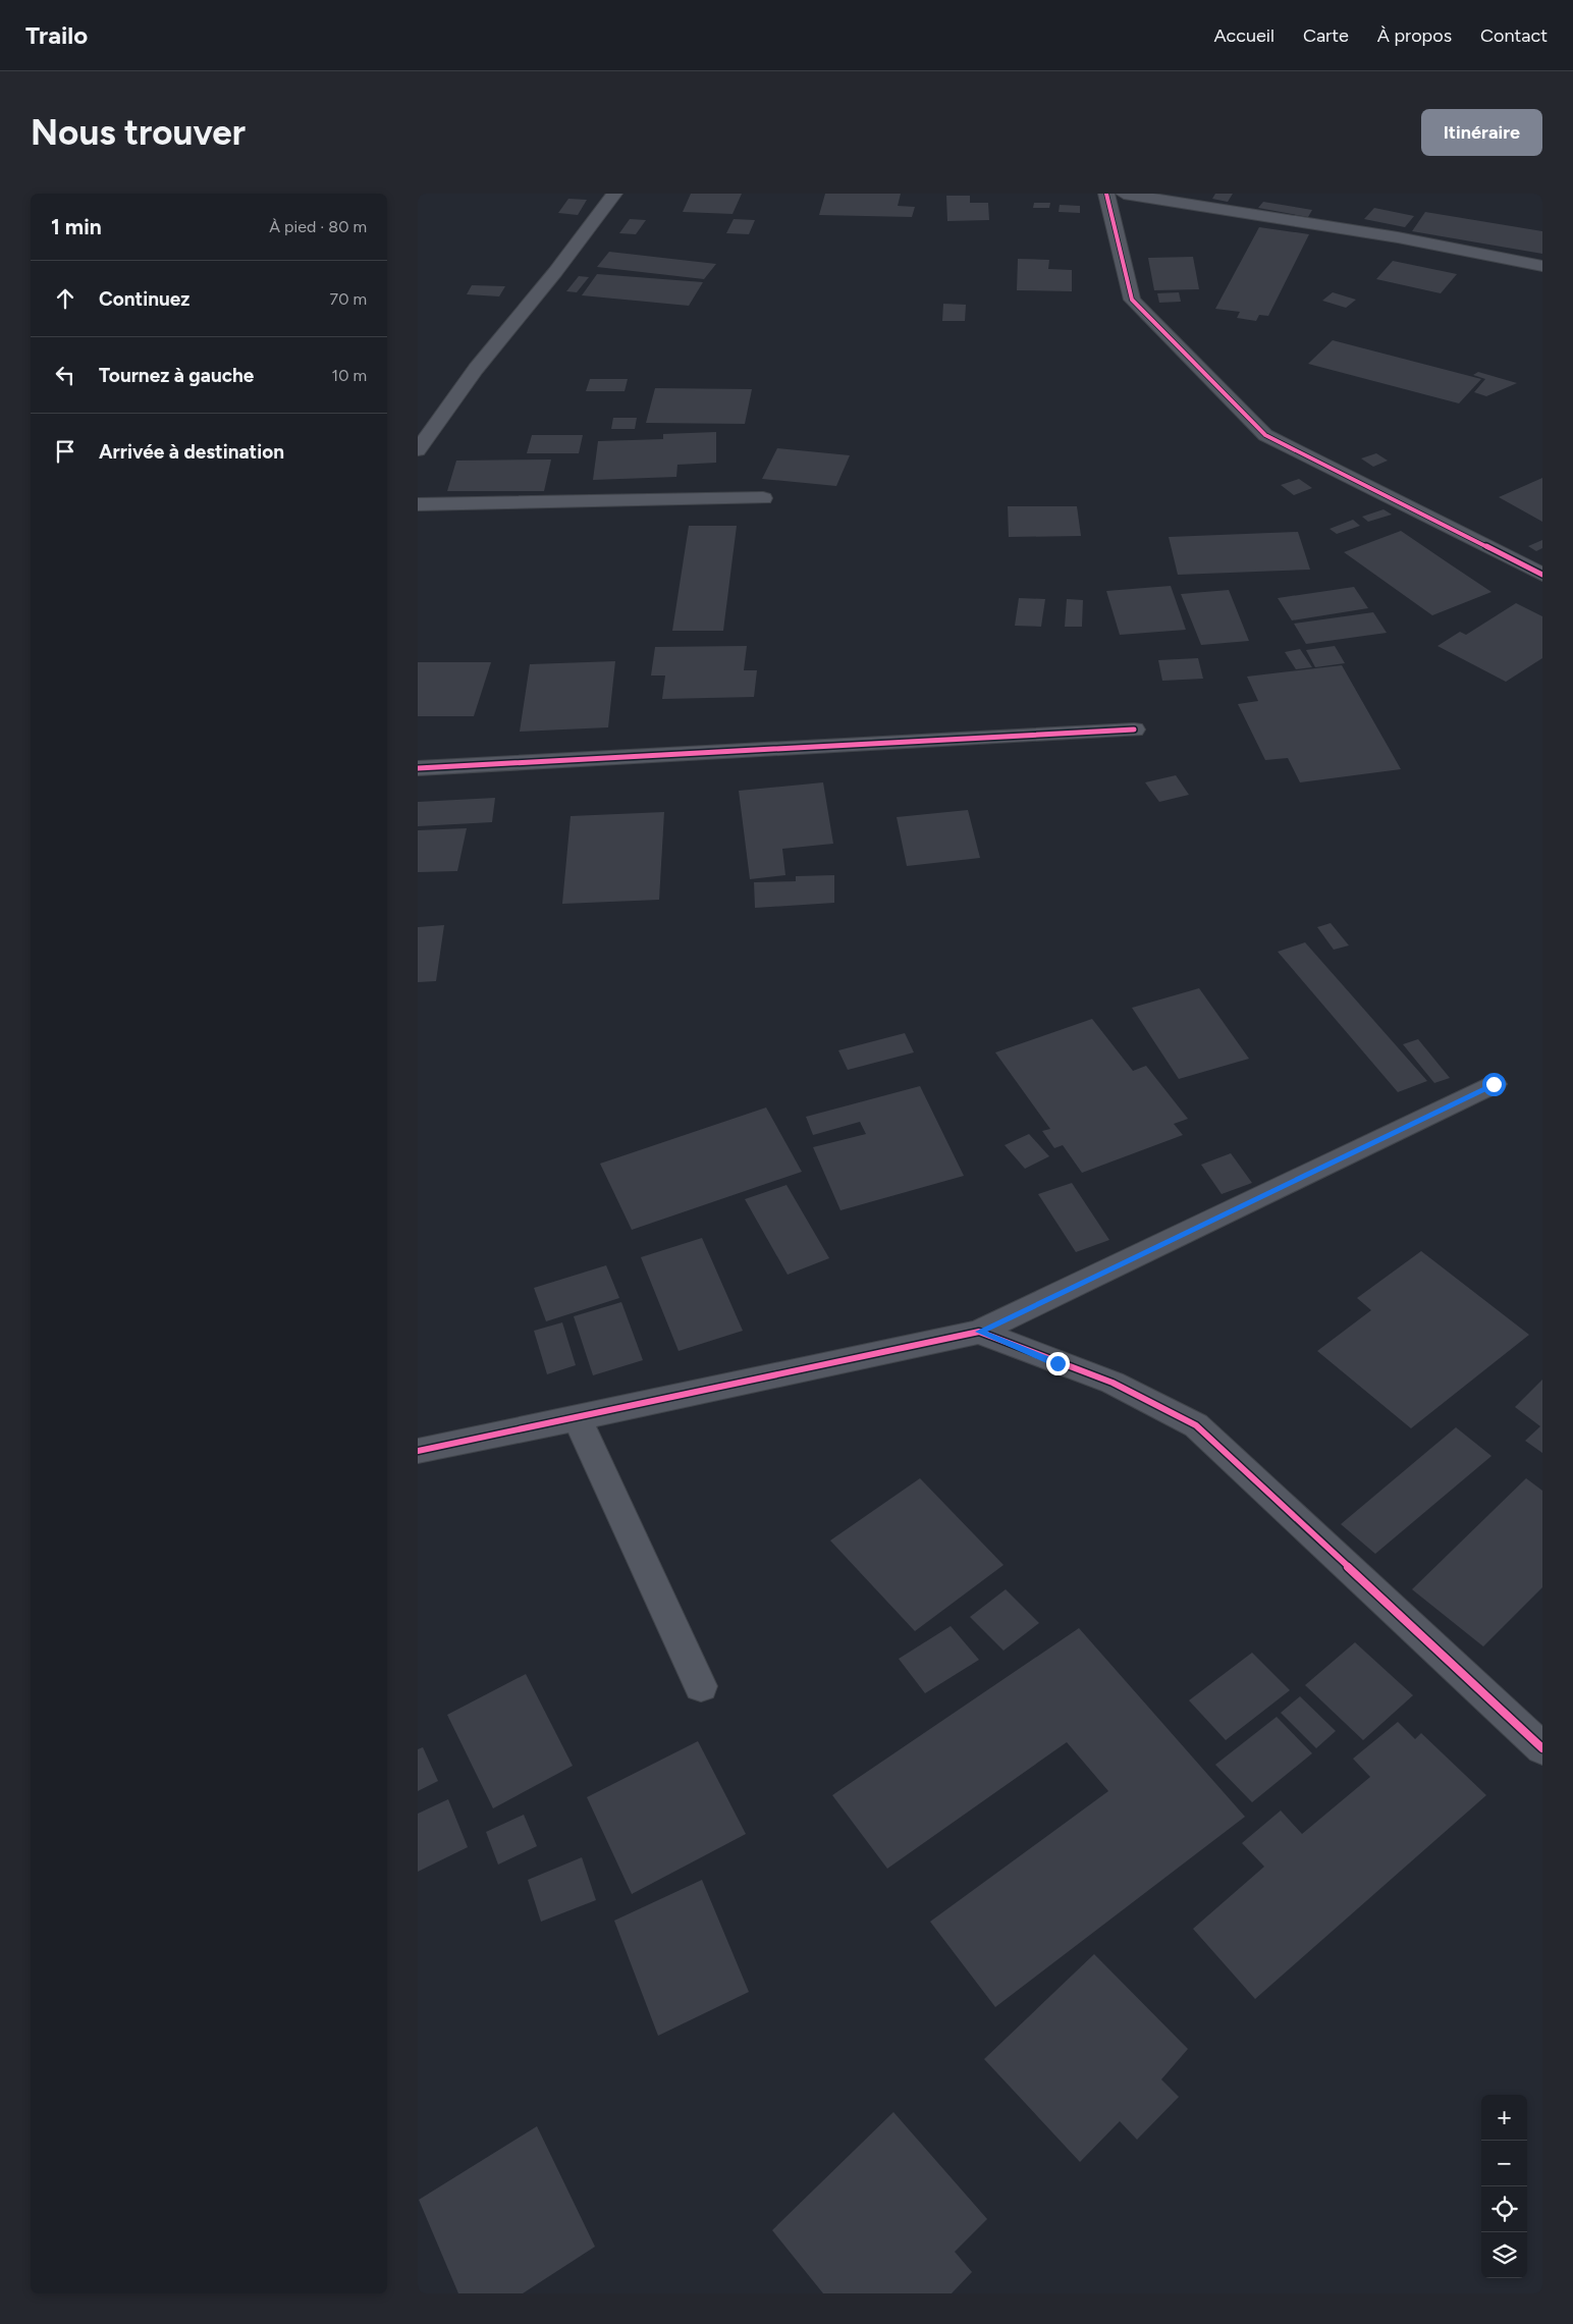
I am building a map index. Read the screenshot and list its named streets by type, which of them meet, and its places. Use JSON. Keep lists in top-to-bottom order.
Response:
{
  "page": {
    "header": "Trailo",
    "nav": [
      "Accueil",
      "Carte",
      "À propos",
      "Contact"
    ],
    "buttons": "Itinéraire",
    "title": "Nous trouver",
    "heading": ["1 min", "À pied · 80 m"],
    "list": [
      ["Continuez", "70 m"],
      ["Tournez à gauche", "10 m"],
      "Arrivée à destination"
    ],
    "map_buttons": ["+", "−"]
  }
}
